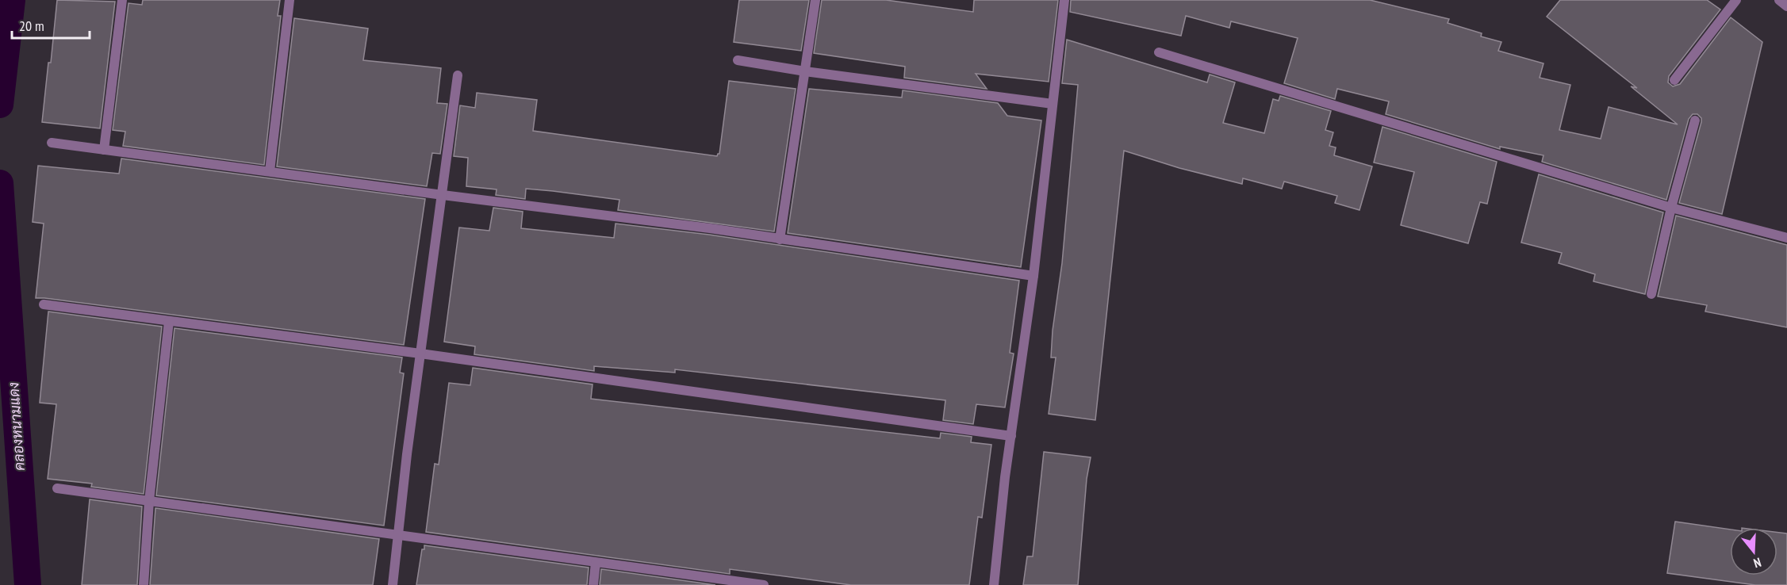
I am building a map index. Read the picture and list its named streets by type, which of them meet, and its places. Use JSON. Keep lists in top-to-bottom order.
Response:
{
  "water": ["คลองหนามแดง"],
  "scale_bar": "20 m",
  "north": "bottom"
}
